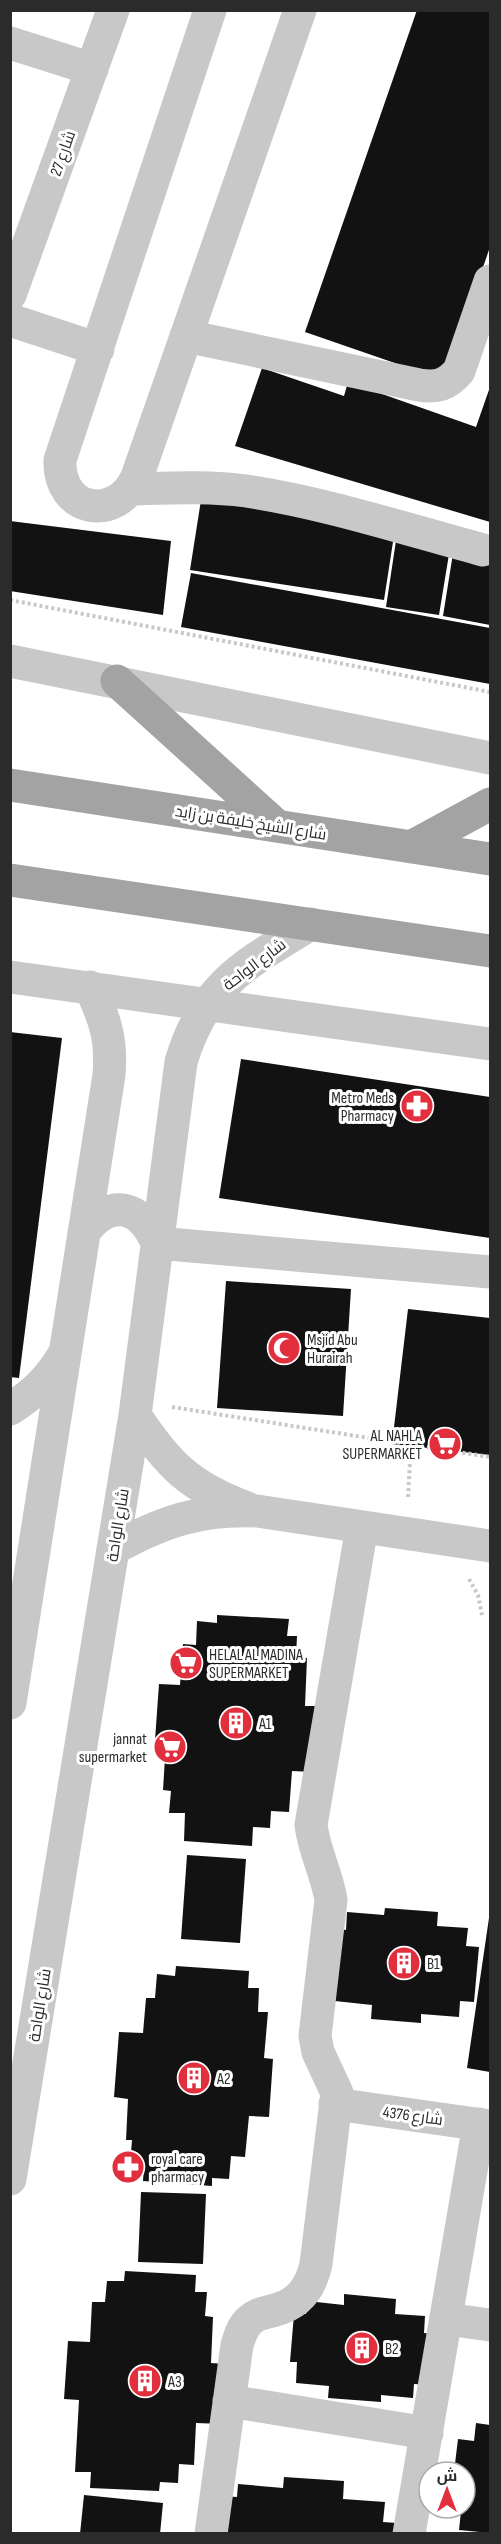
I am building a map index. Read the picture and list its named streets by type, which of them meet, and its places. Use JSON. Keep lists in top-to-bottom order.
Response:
{
  "streets": {
    "main road": ["شارع الشيخ خليفة بن زايد"],
    "street": ["شارع 27", "شارع الواحة", "شارع 4376"]
  },
  "places": {
    "pharmacy": ["Metro Meds Pharmacy", "royal care pharmacy"],
    "mosque": ["Msjid Abu Hurairah"],
    "supermarket": ["AL NAHLA SUPERMARKET", "HELAL AL MADINA SUPERMARKET", "jannat supermarket"],
    "building": [
      "A1",
      "B1",
      "A2",
      "B2",
      "A3"
    ]
  },
  "north": "top"
}
